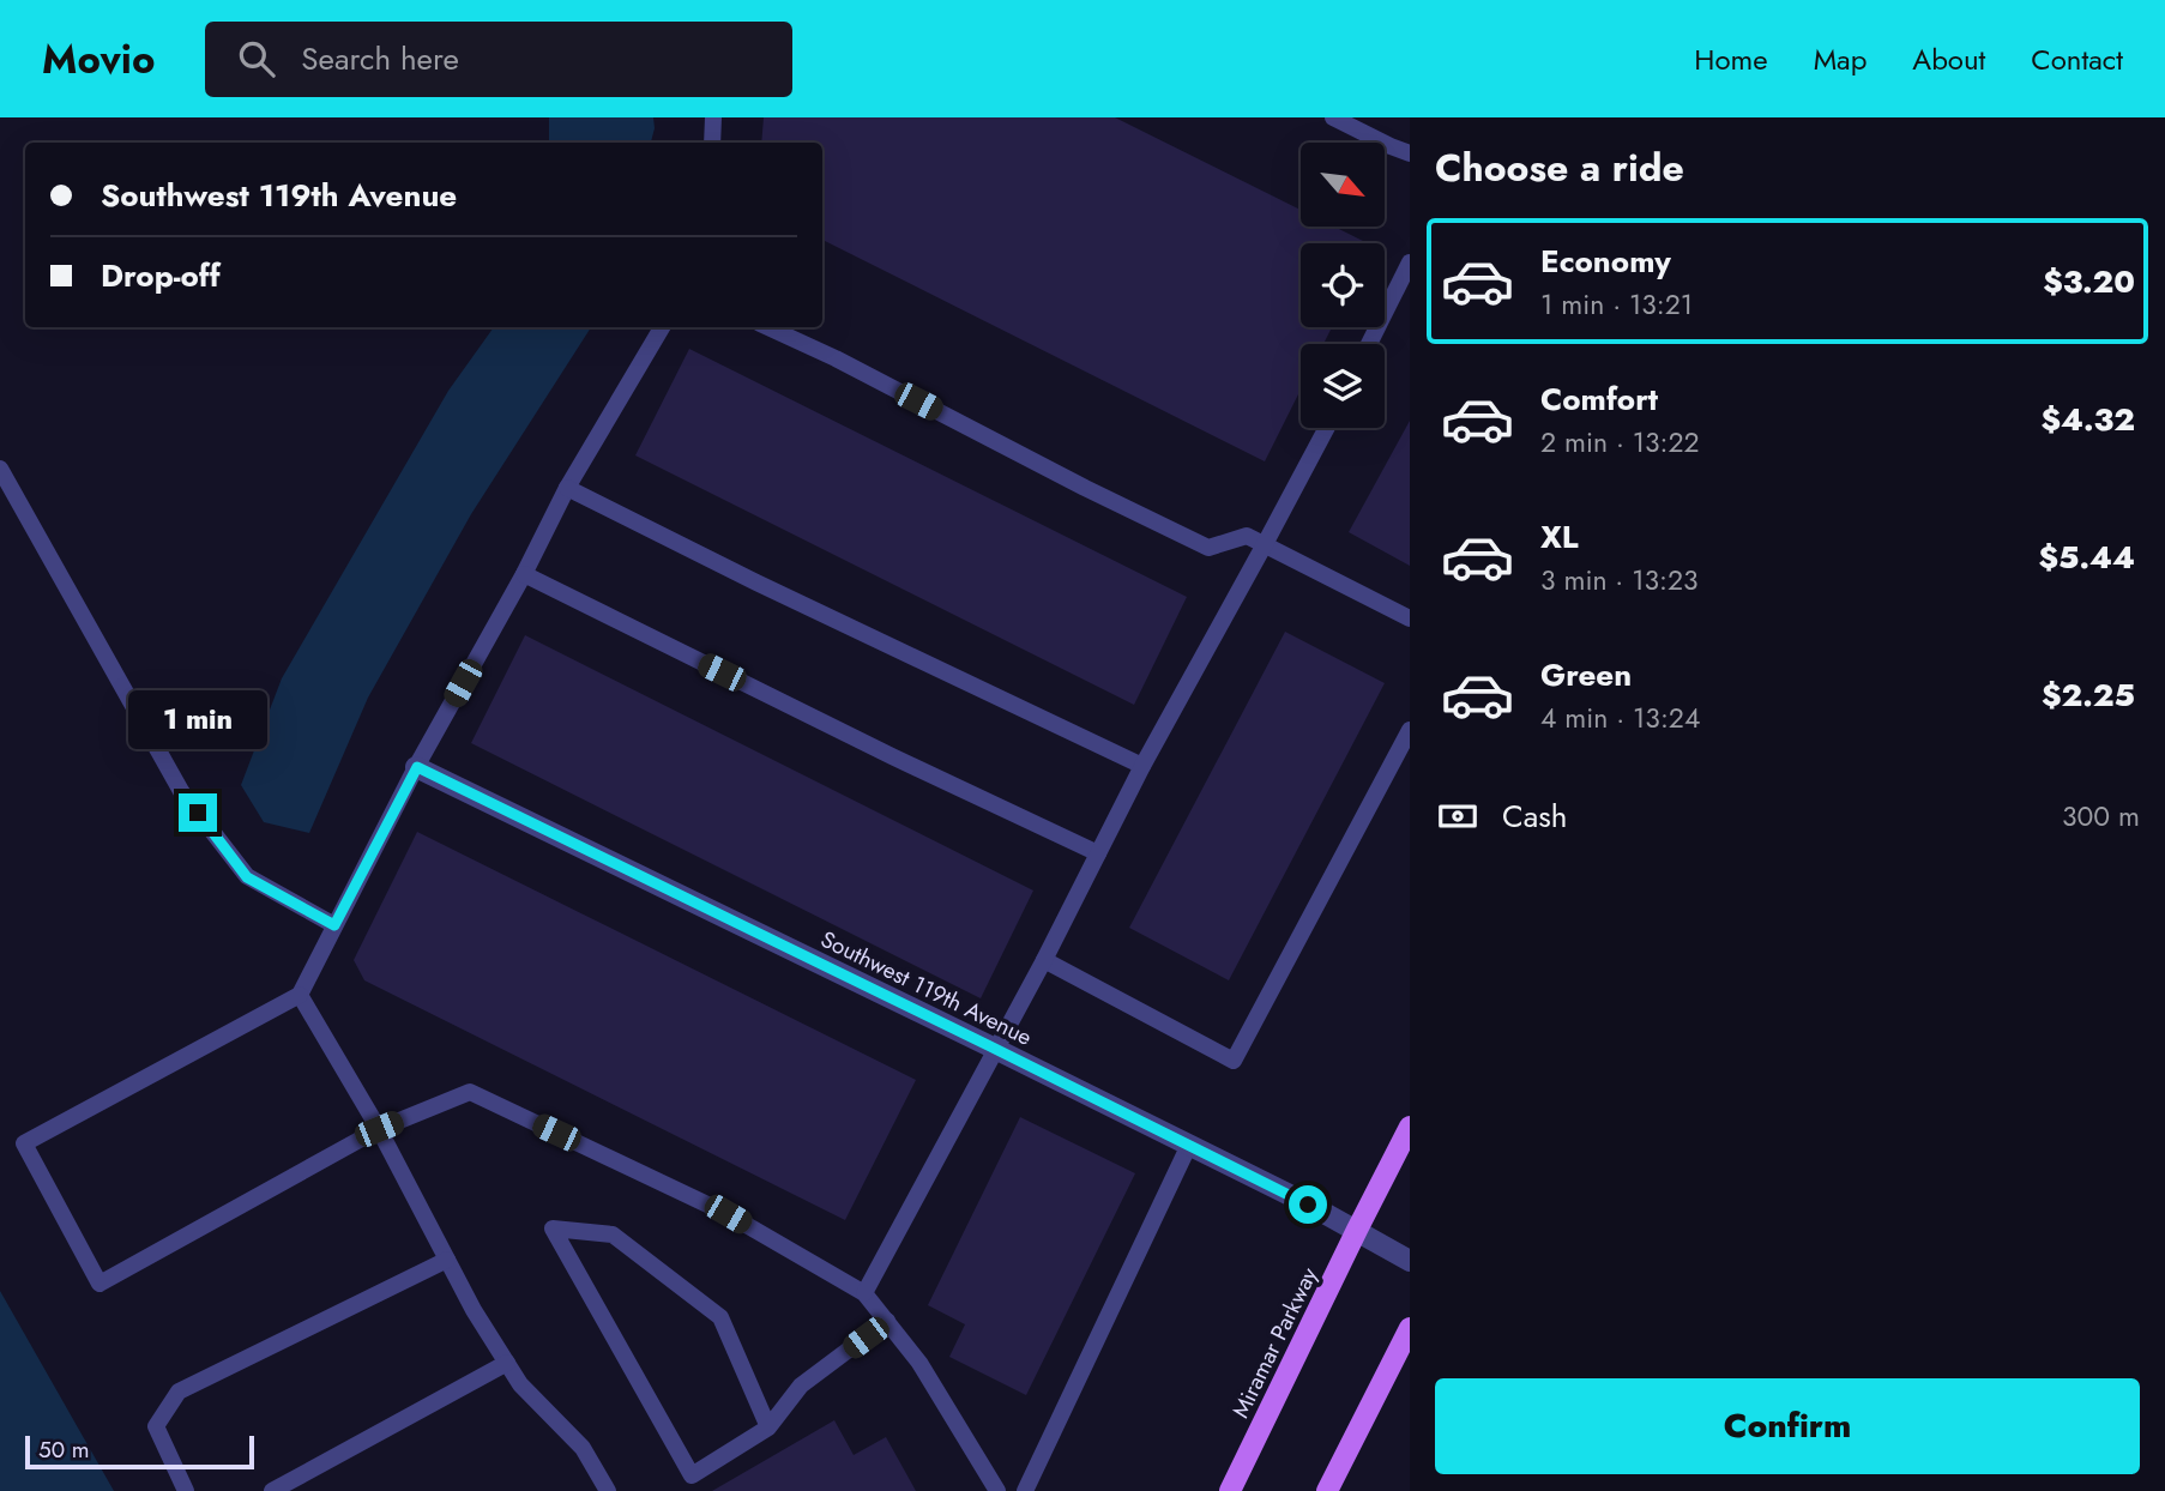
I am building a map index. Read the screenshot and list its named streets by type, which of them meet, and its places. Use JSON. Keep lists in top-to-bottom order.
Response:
{
  "streets": {
    "main road": ["Miramar Parkway"],
    "street": ["Southwest 119th Avenue"]
  },
  "crossings": [
    ["Southwest 119th Avenue", "Miramar Parkway"]
  ],
  "scale_bar": "50 m",
  "north": "bottom right",
  "page": {
    "header": "Movio",
    "search": "Search here",
    "nav": [
      "Home",
      "Map",
      "About",
      "Contact"
    ],
    "heading": "Choose a ride",
    "banner": ["Southwest 119th Avenue", "Drop-off"],
    "list": [
      {
        "name": "Economy",
        "note": "1 min · 13:21",
        "value": "$3.20"
      },
      {
        "name": "Comfort",
        "note": "2 min · 13:22",
        "value": "$4.32"
      },
      {
        "name": "XL",
        "note": "3 min · 13:23",
        "value": "$5.44"
      },
      {
        "name": "Green",
        "note": "4 min · 13:24",
        "value": "$2.25"
      }
    ],
    "bubble": "1 min",
    "pay": ["Cash", "300 m"],
    "buttons": "Confirm",
    "scale": "50 m"
  }
}
